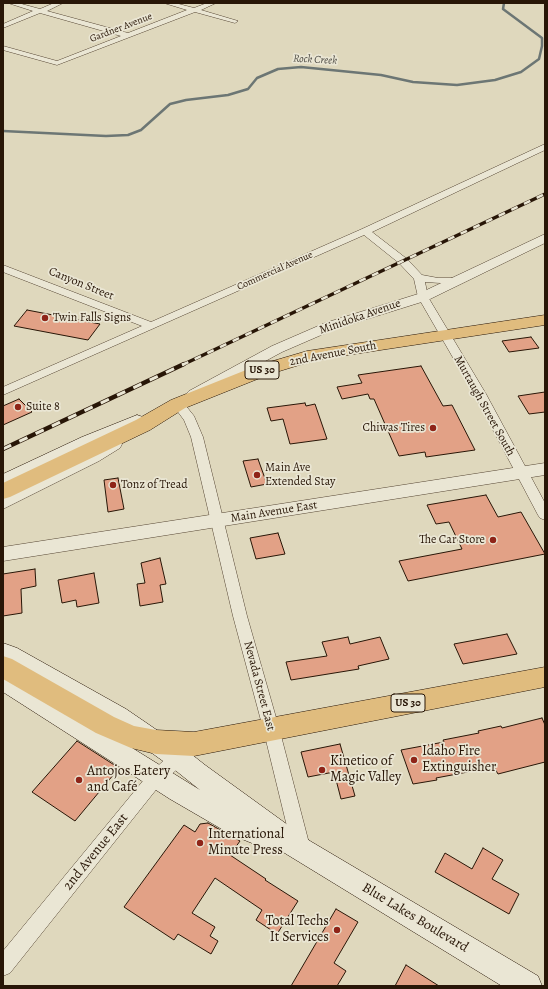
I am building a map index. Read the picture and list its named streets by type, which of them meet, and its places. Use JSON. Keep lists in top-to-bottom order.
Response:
{
  "streets": {
    "main road": ["2nd Avenue South", "US 30", "Blue Lakes Boulevard"],
    "street": [
      "Gardner Avenue",
      "Commercial Avenue",
      "Canyon Street",
      "Minidoka Avenue",
      "Murtaugh Street South",
      "Main Avenue East",
      "Nevada Street East",
      "2nd Avenue East"
    ]
  },
  "crossings": [
    ["Commercial Avenue", "Canyon Street"],
    ["Minidoka Avenue", "2nd Avenue South"],
    ["Minidoka Avenue", "Murtaugh Street South"],
    ["Minidoka Avenue", "Nevada Street East"],
    ["2nd Avenue South", "Murtaugh Street South"],
    ["2nd Avenue South", "Nevada Street East"],
    ["US 30", "Nevada Street East"],
    ["Murtaugh Street South", "Main Avenue East"],
    ["Main Avenue East", "Nevada Street East"],
    ["Nevada Street East", "Blue Lakes Boulevard"]
  ],
  "water": ["Rock Creek"],
  "places": [
    "Twin Falls Signs",
    "Suite 8",
    "Chiwas Tires",
    "Main Ave Extended Stay",
    "Tonz of Tread",
    "The Car Store",
    "Idaho Fire Extinguisher",
    "Kinetico of Magic Valley",
    "Antojos Eatery and Café",
    "International Minute Press",
    "Total Techs It Services"
  ]
}
